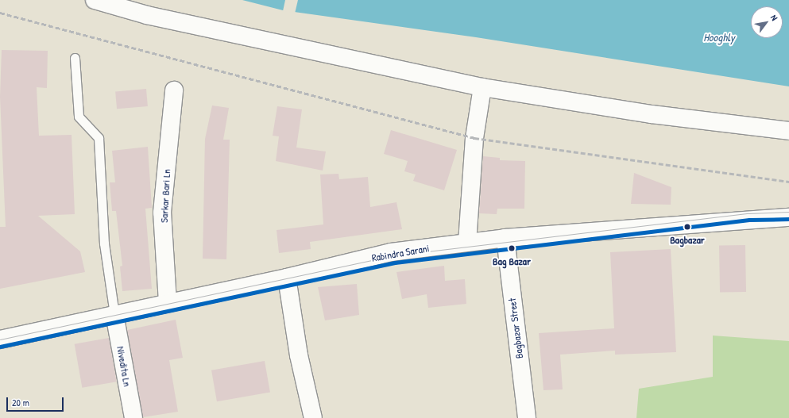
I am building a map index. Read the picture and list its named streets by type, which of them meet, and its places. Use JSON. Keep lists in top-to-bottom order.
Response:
{
  "streets": {
    "street": [
      "Sarkar Bari Ln",
      "Rabindra Sarani",
      "Bagbazar Street",
      "Nivedita Ln"
    ]
  },
  "crossings": [
    ["Sarkar Bari Ln", "Rabindra Sarani"],
    ["Rabindra Sarani", "Bagbazar Street"],
    ["Rabindra Sarani", "Nivedita Ln"]
  ],
  "water": ["Hooghly"],
  "places": ["Bagbazar", "Bag Bazar"],
  "scale_bar": "20 m",
  "north": "top right"
}
